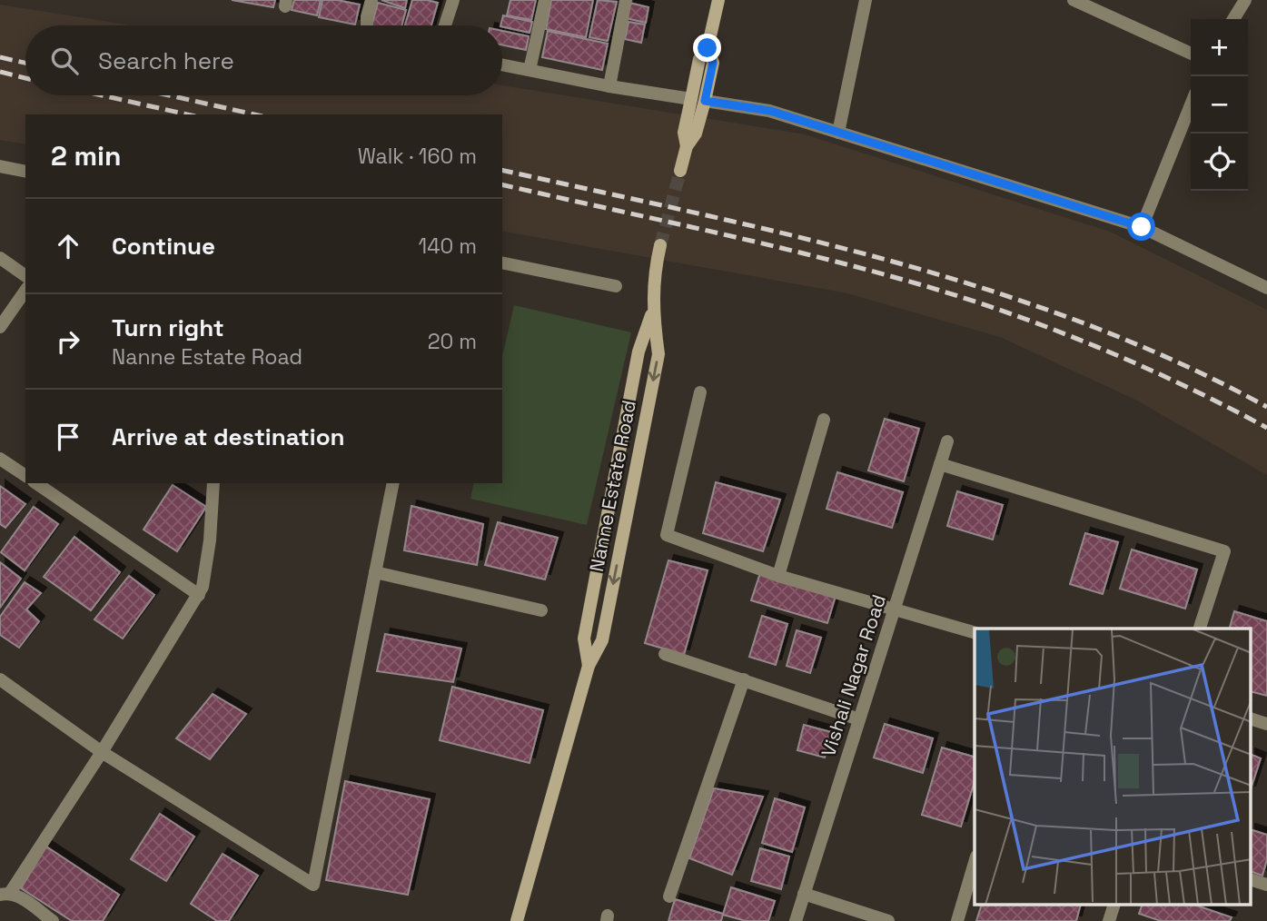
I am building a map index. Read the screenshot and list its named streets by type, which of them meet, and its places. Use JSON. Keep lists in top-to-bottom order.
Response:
{
  "streets": {
    "street": ["Nanne Estate Road", "Vishali Nagar Road"]
  },
  "page": {
    "map_buttons": ["+", "−"],
    "search": "Search here",
    "heading": ["2 min", "Walk · 160 m"],
    "list": [
      ["Continue", "140 m"],
      ["Turn right", "Nanne Estate Road", "20 m"],
      "Arrive at destination"
    ]
  }
}
